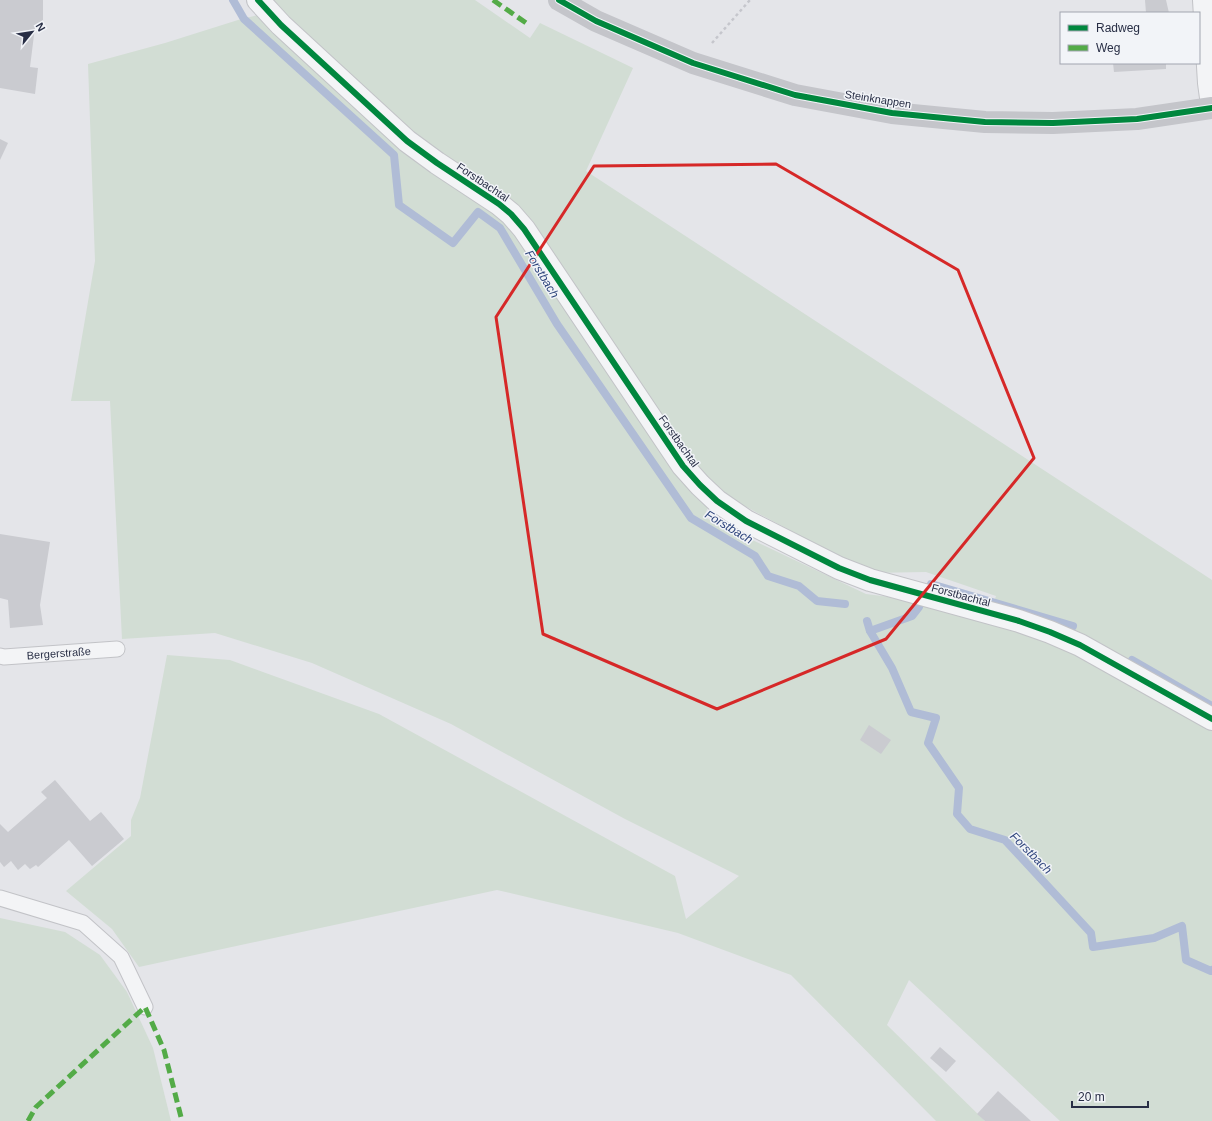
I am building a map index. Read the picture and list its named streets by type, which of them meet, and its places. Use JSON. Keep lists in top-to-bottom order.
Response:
{
  "streets": {
    "street": ["Steinknappen", "Forstbachtal"],
    "lane": ["Bergerstraße"]
  },
  "water": ["Forstbach"],
  "legend": ["Radweg", "Weg"],
  "scale_bar": "20 m",
  "north": "top right"
}
